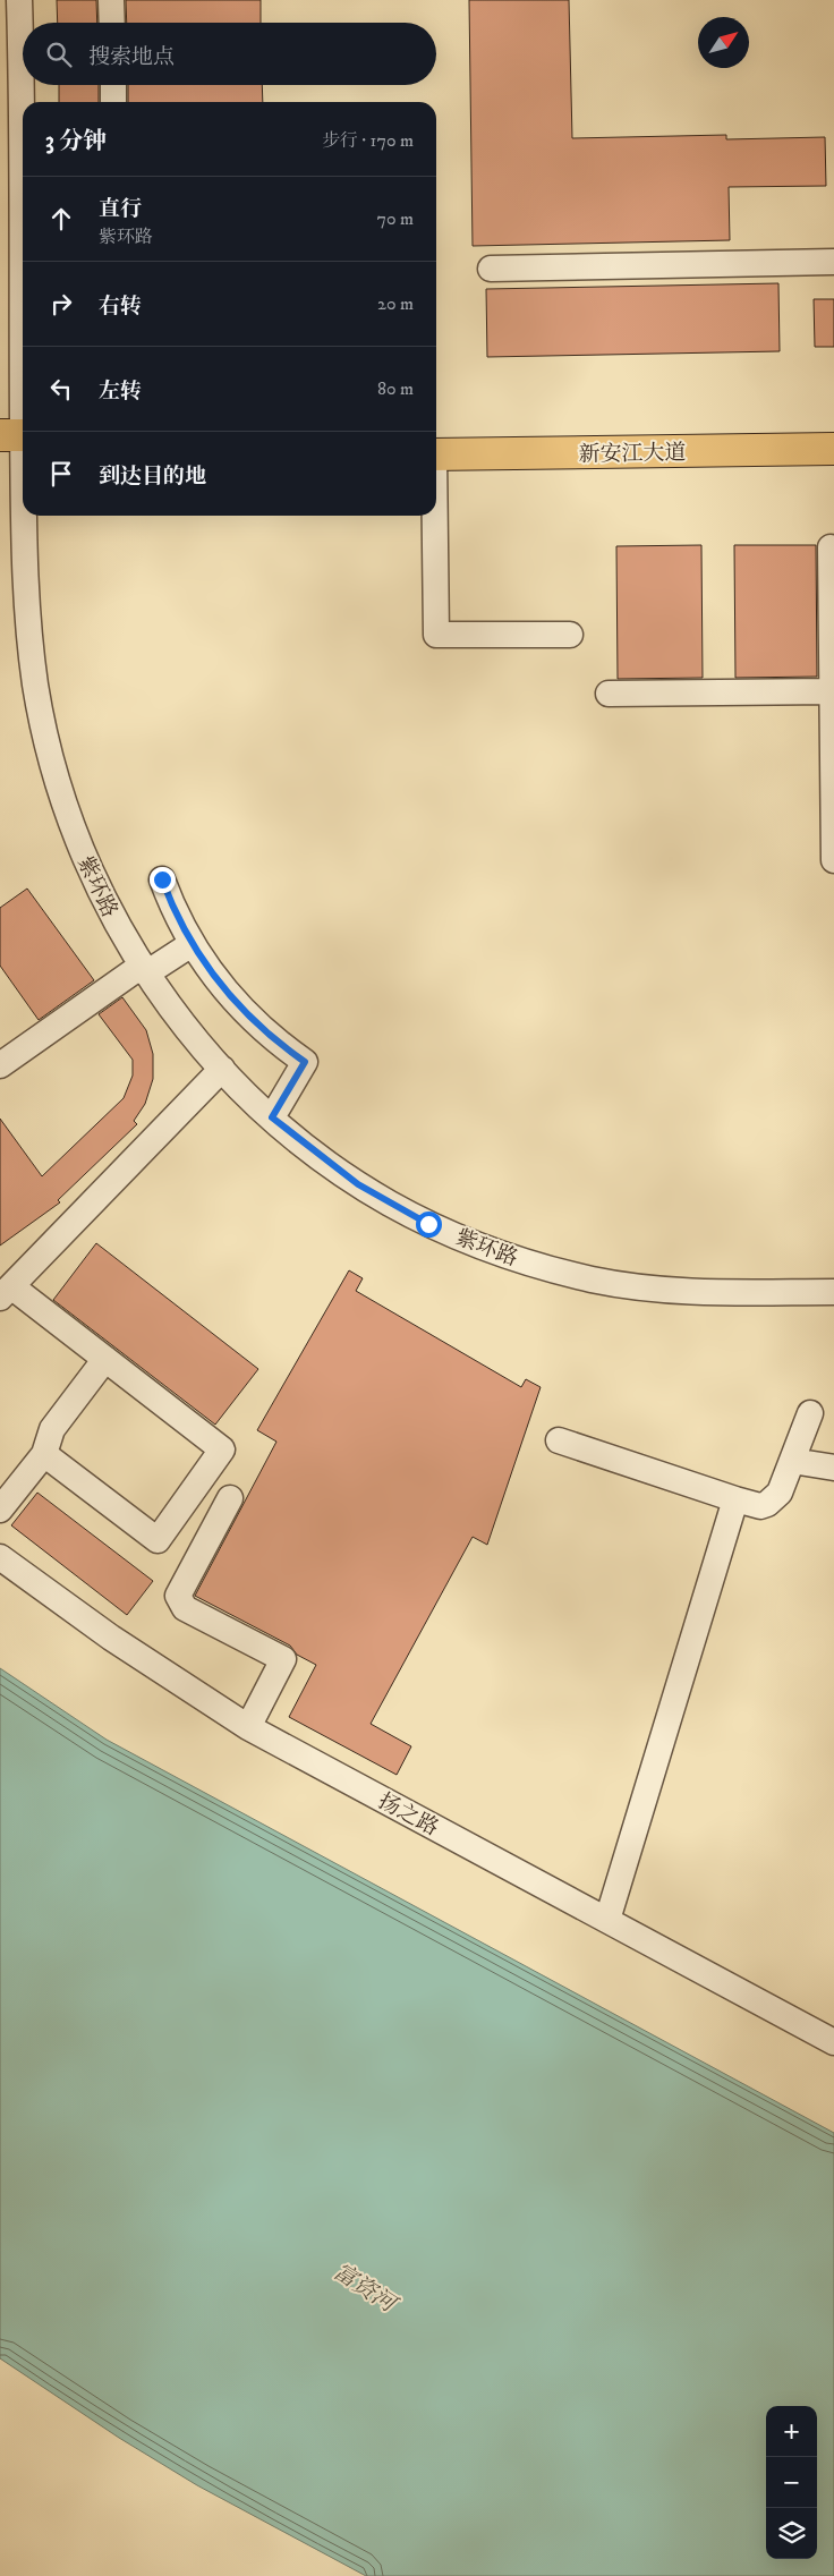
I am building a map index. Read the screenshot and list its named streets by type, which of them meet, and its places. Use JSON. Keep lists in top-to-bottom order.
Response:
{
  "streets": {
    "main road": ["新安江大道"],
    "street": ["紫环路", "扬之路"]
  },
  "water": ["富资河"],
  "north": "top right",
  "page": {
    "search": "搜索地点",
    "heading": ["3 分钟", "步行 · 170 m"],
    "list": [
      ["直行", "紫环路", "70 m"],
      ["右转", "20 m"],
      ["左转", "80 m"],
      "到达目的地"
    ],
    "map_buttons": ["+", "−"]
  }
}
